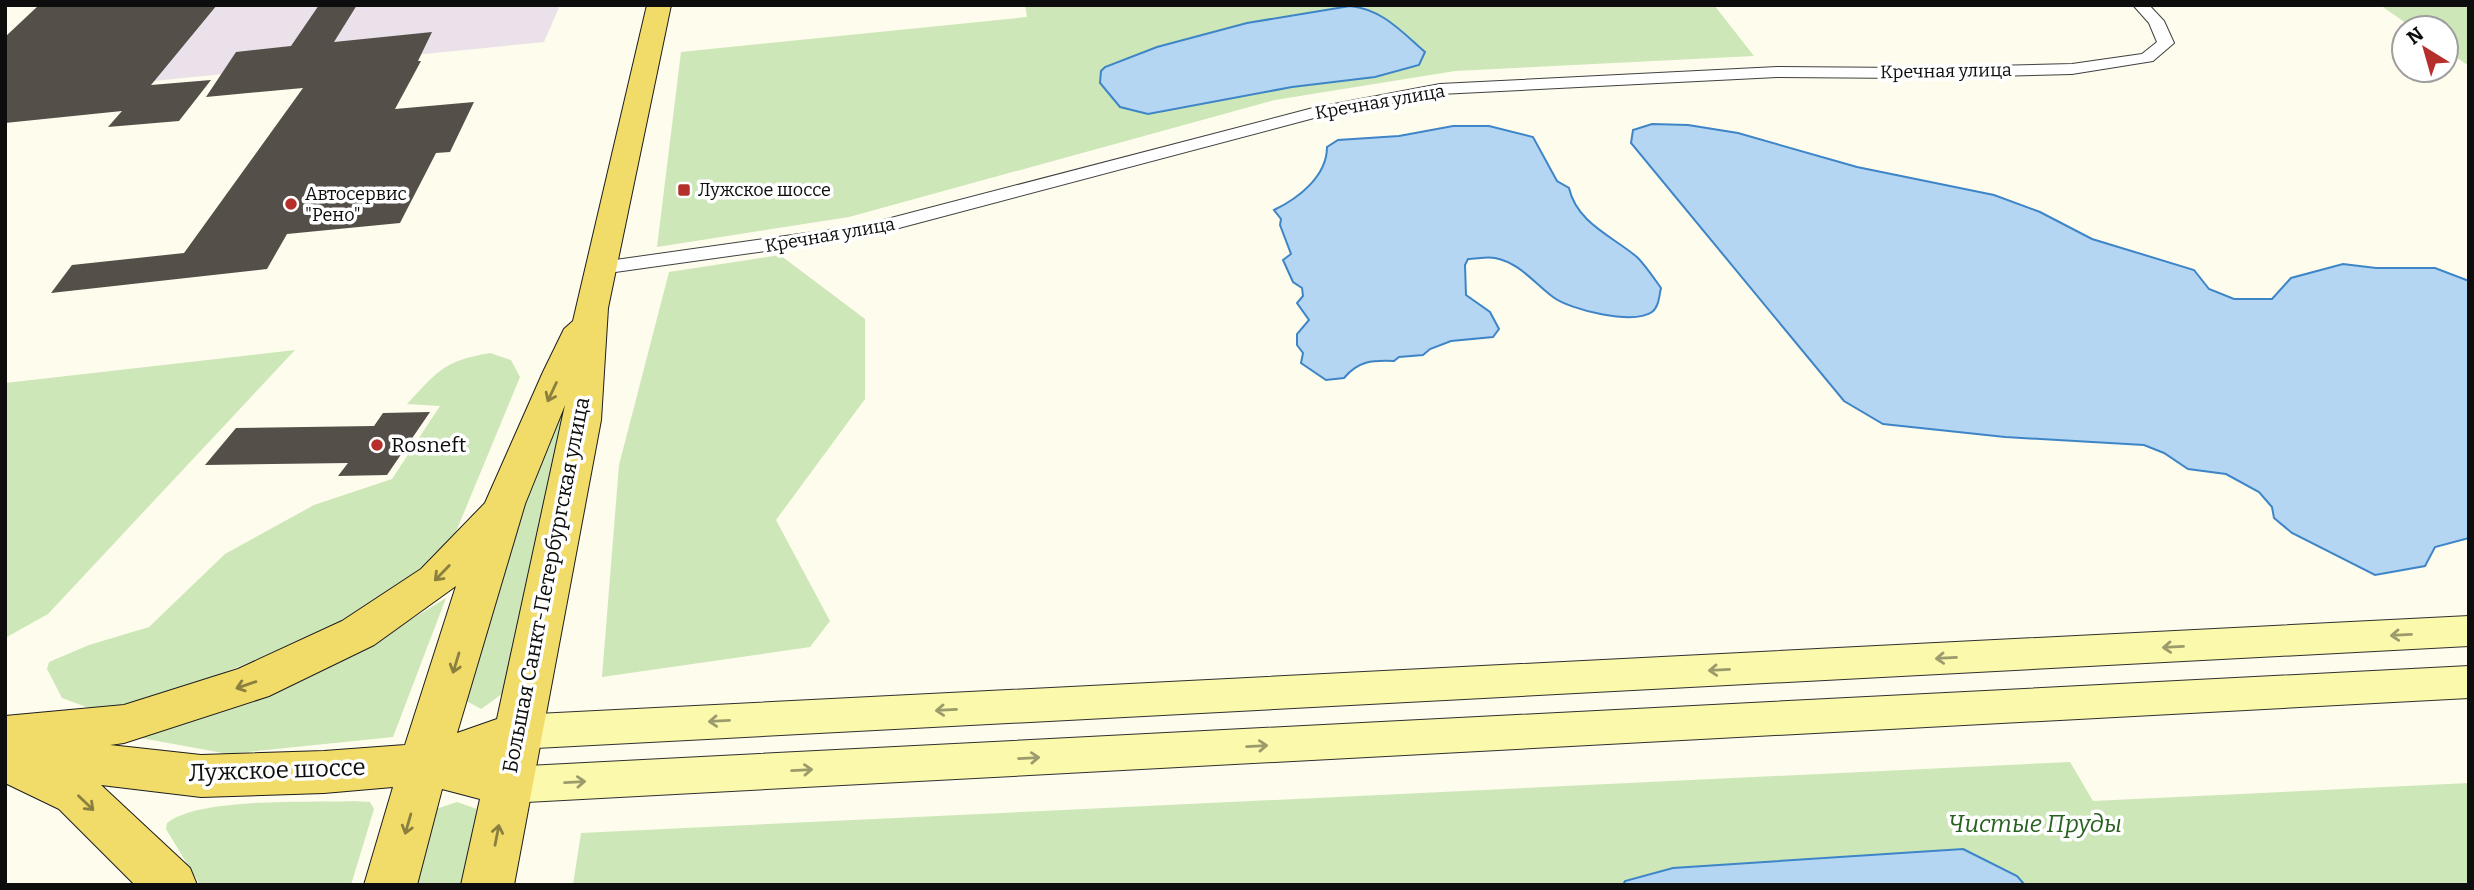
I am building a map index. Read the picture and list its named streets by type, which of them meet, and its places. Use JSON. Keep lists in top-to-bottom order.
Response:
{
  "streets": {
    "main road": ["Большая Санкт-Петербургская улица", "Лужское шоссе"],
    "street": ["Кречная улица"]
  },
  "crossings": [
    ["Большая Санкт-Петербургская улица", "Лужское шоссе"]
  ],
  "parks": ["Чистые Пруды"],
  "places": {
    "transit": ["Лужское шоссе"],
    "other": ["Автосервис \"Рено\"", "Rosneft"]
  },
  "north": "top left"
}
